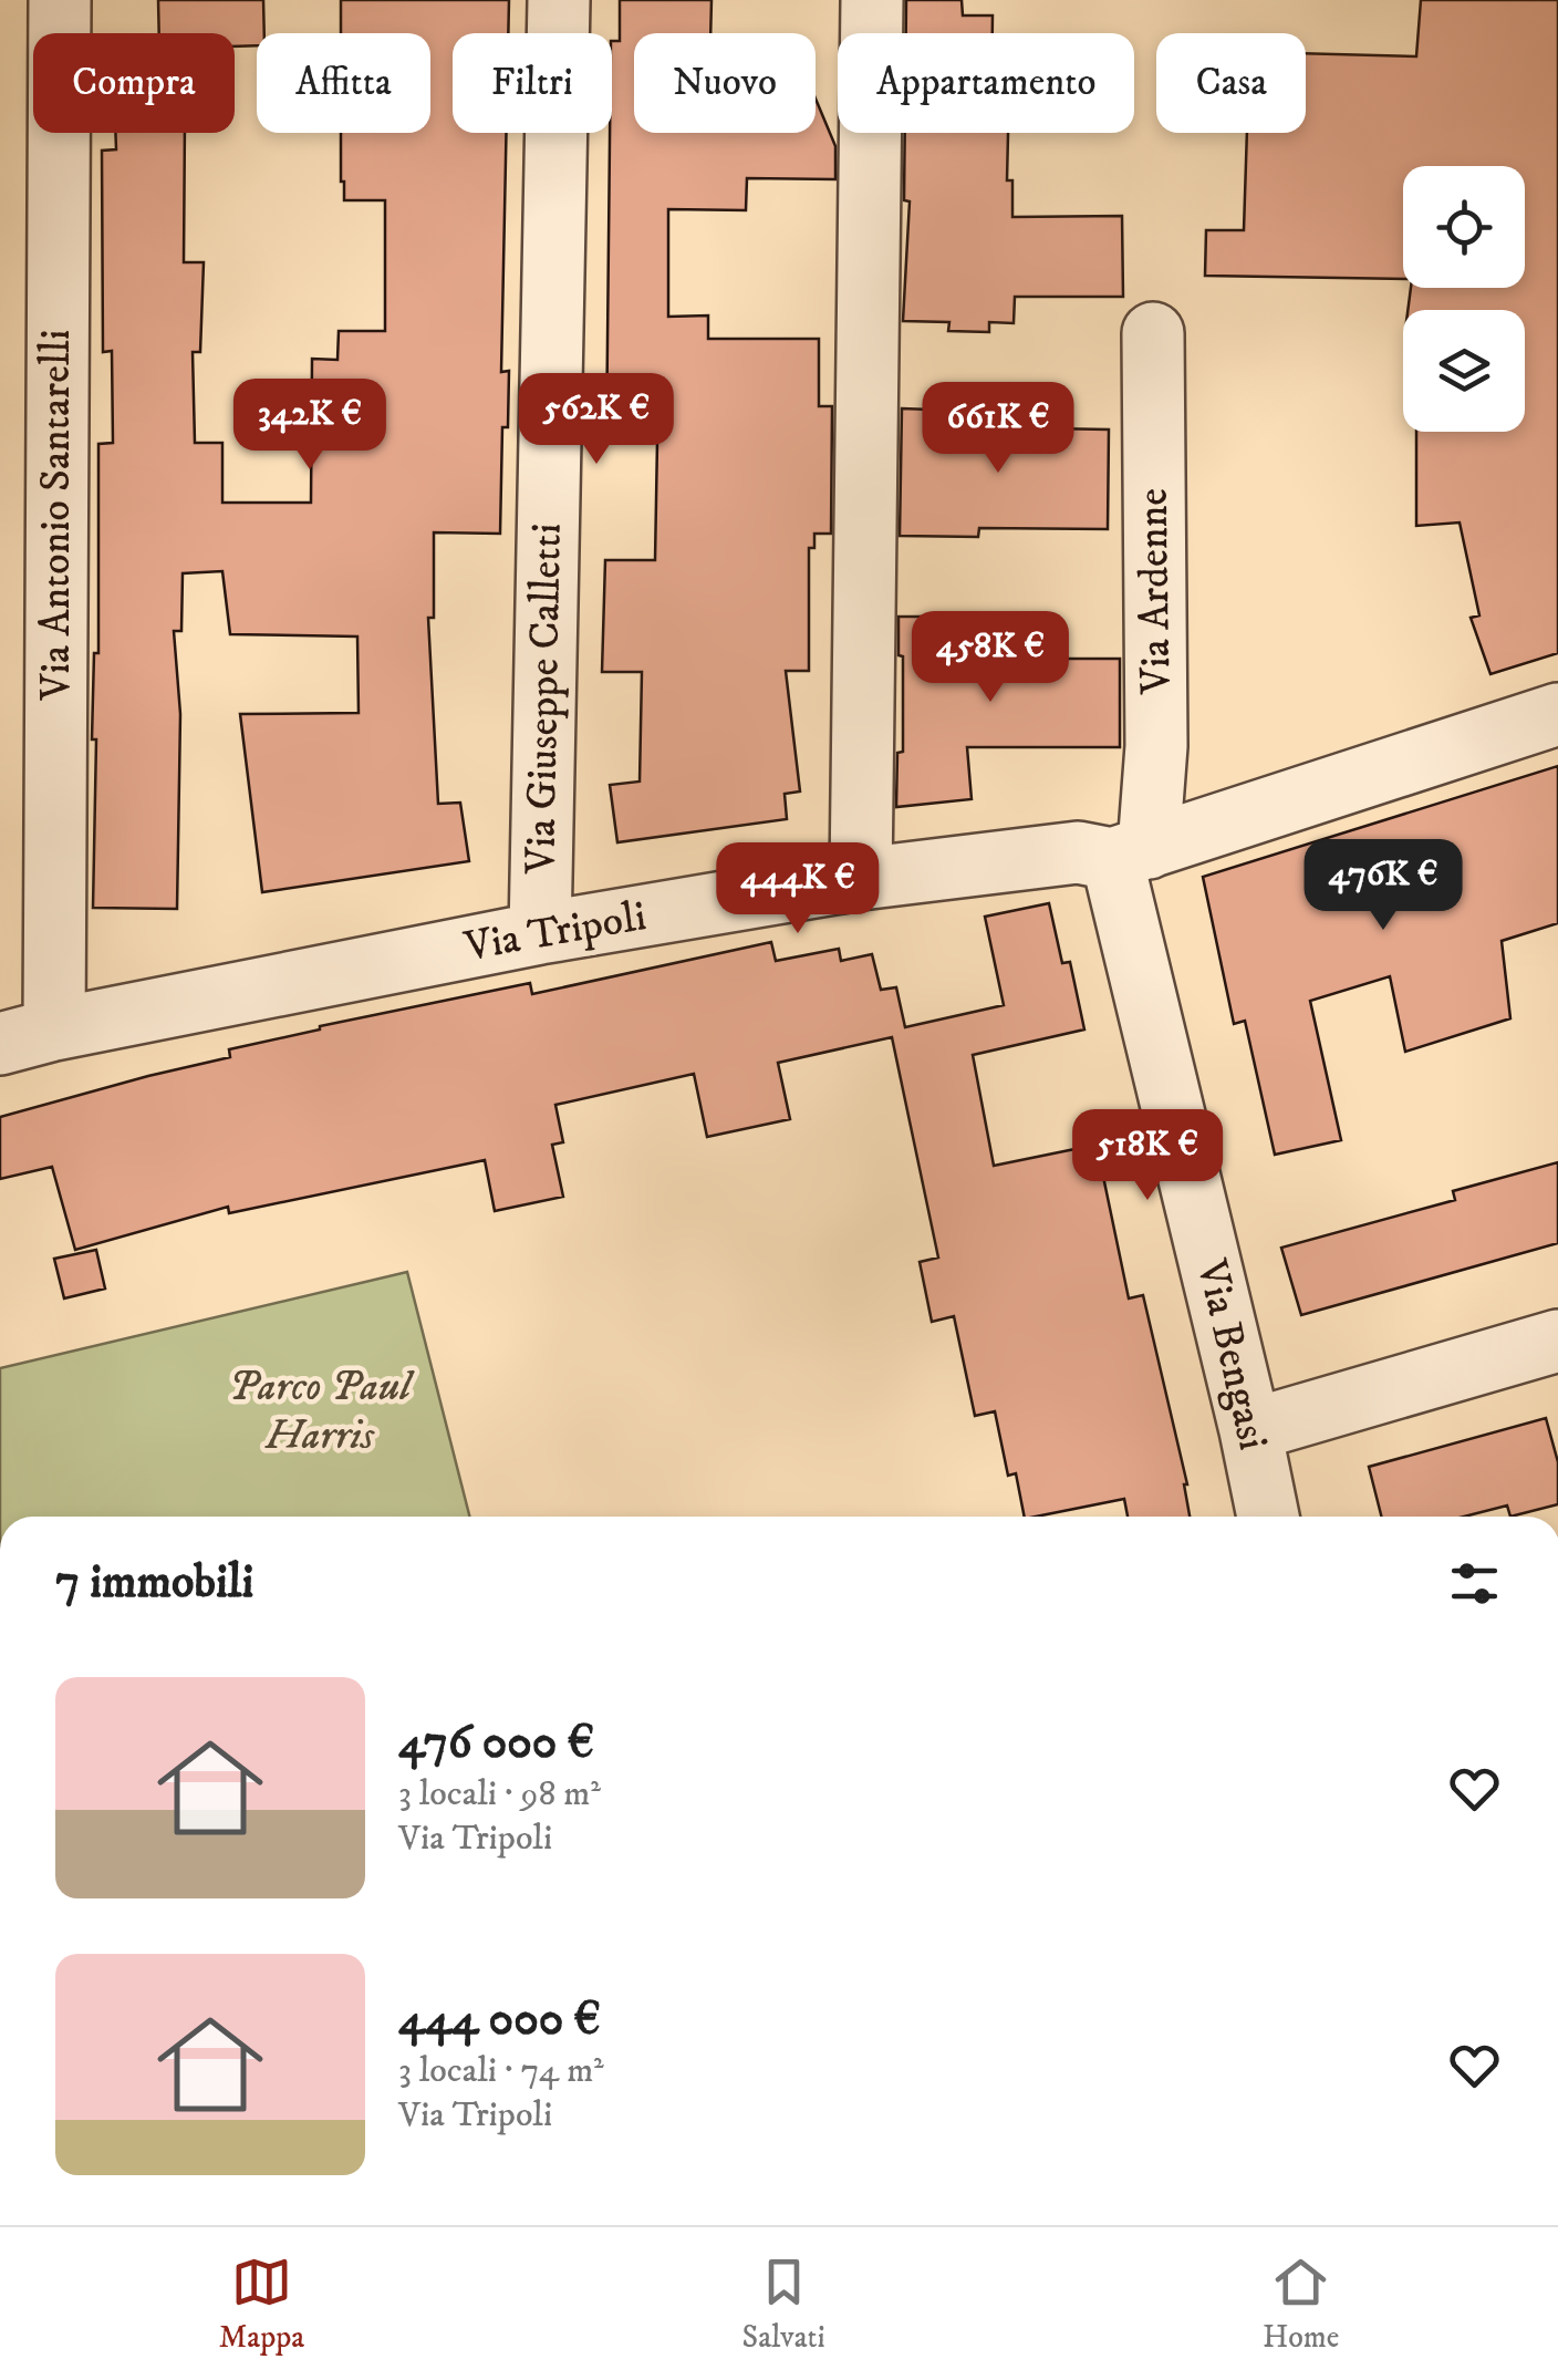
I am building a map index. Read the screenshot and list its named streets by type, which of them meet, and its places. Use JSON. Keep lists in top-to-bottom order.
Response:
{
  "streets": {
    "street": [
      "Via Antonio Santarelli",
      "Via Ardenne",
      "Via Giuseppe Calletti",
      "Via Tripoli",
      "Via Bengasi"
    ]
  },
  "crossings": [
    ["Via Antonio Santarelli", "Via Tripoli"],
    ["Via Ardenne", "Via Tripoli"],
    ["Via Ardenne", "Via Bengasi"],
    ["Via Giuseppe Calletti", "Via Tripoli"],
    ["Via Tripoli", "Via Bengasi"]
  ],
  "parks": ["Parco Paul Harris"],
  "page": {
    "chip": [
      "Compra",
      "Affitta",
      "Filtri",
      "Nuovo",
      "Appartamento",
      "Casa"
    ],
    "price": [
      "562K €",
      "342K €",
      "661K €",
      "458K €",
      "476K €",
      "444K €",
      "518K €"
    ],
    "heading": "7 immobili",
    "list": [
      {
        "name": "476 000 €",
        "note": "3 locali · 98 m² · Via Tripoli"
      },
      {
        "name": "444 000 €",
        "note": "3 locali · 74 m² · Via Tripoli"
      }
    ],
    "tabs": ["Mappa", "Salvati", "Home"]
  }
}
